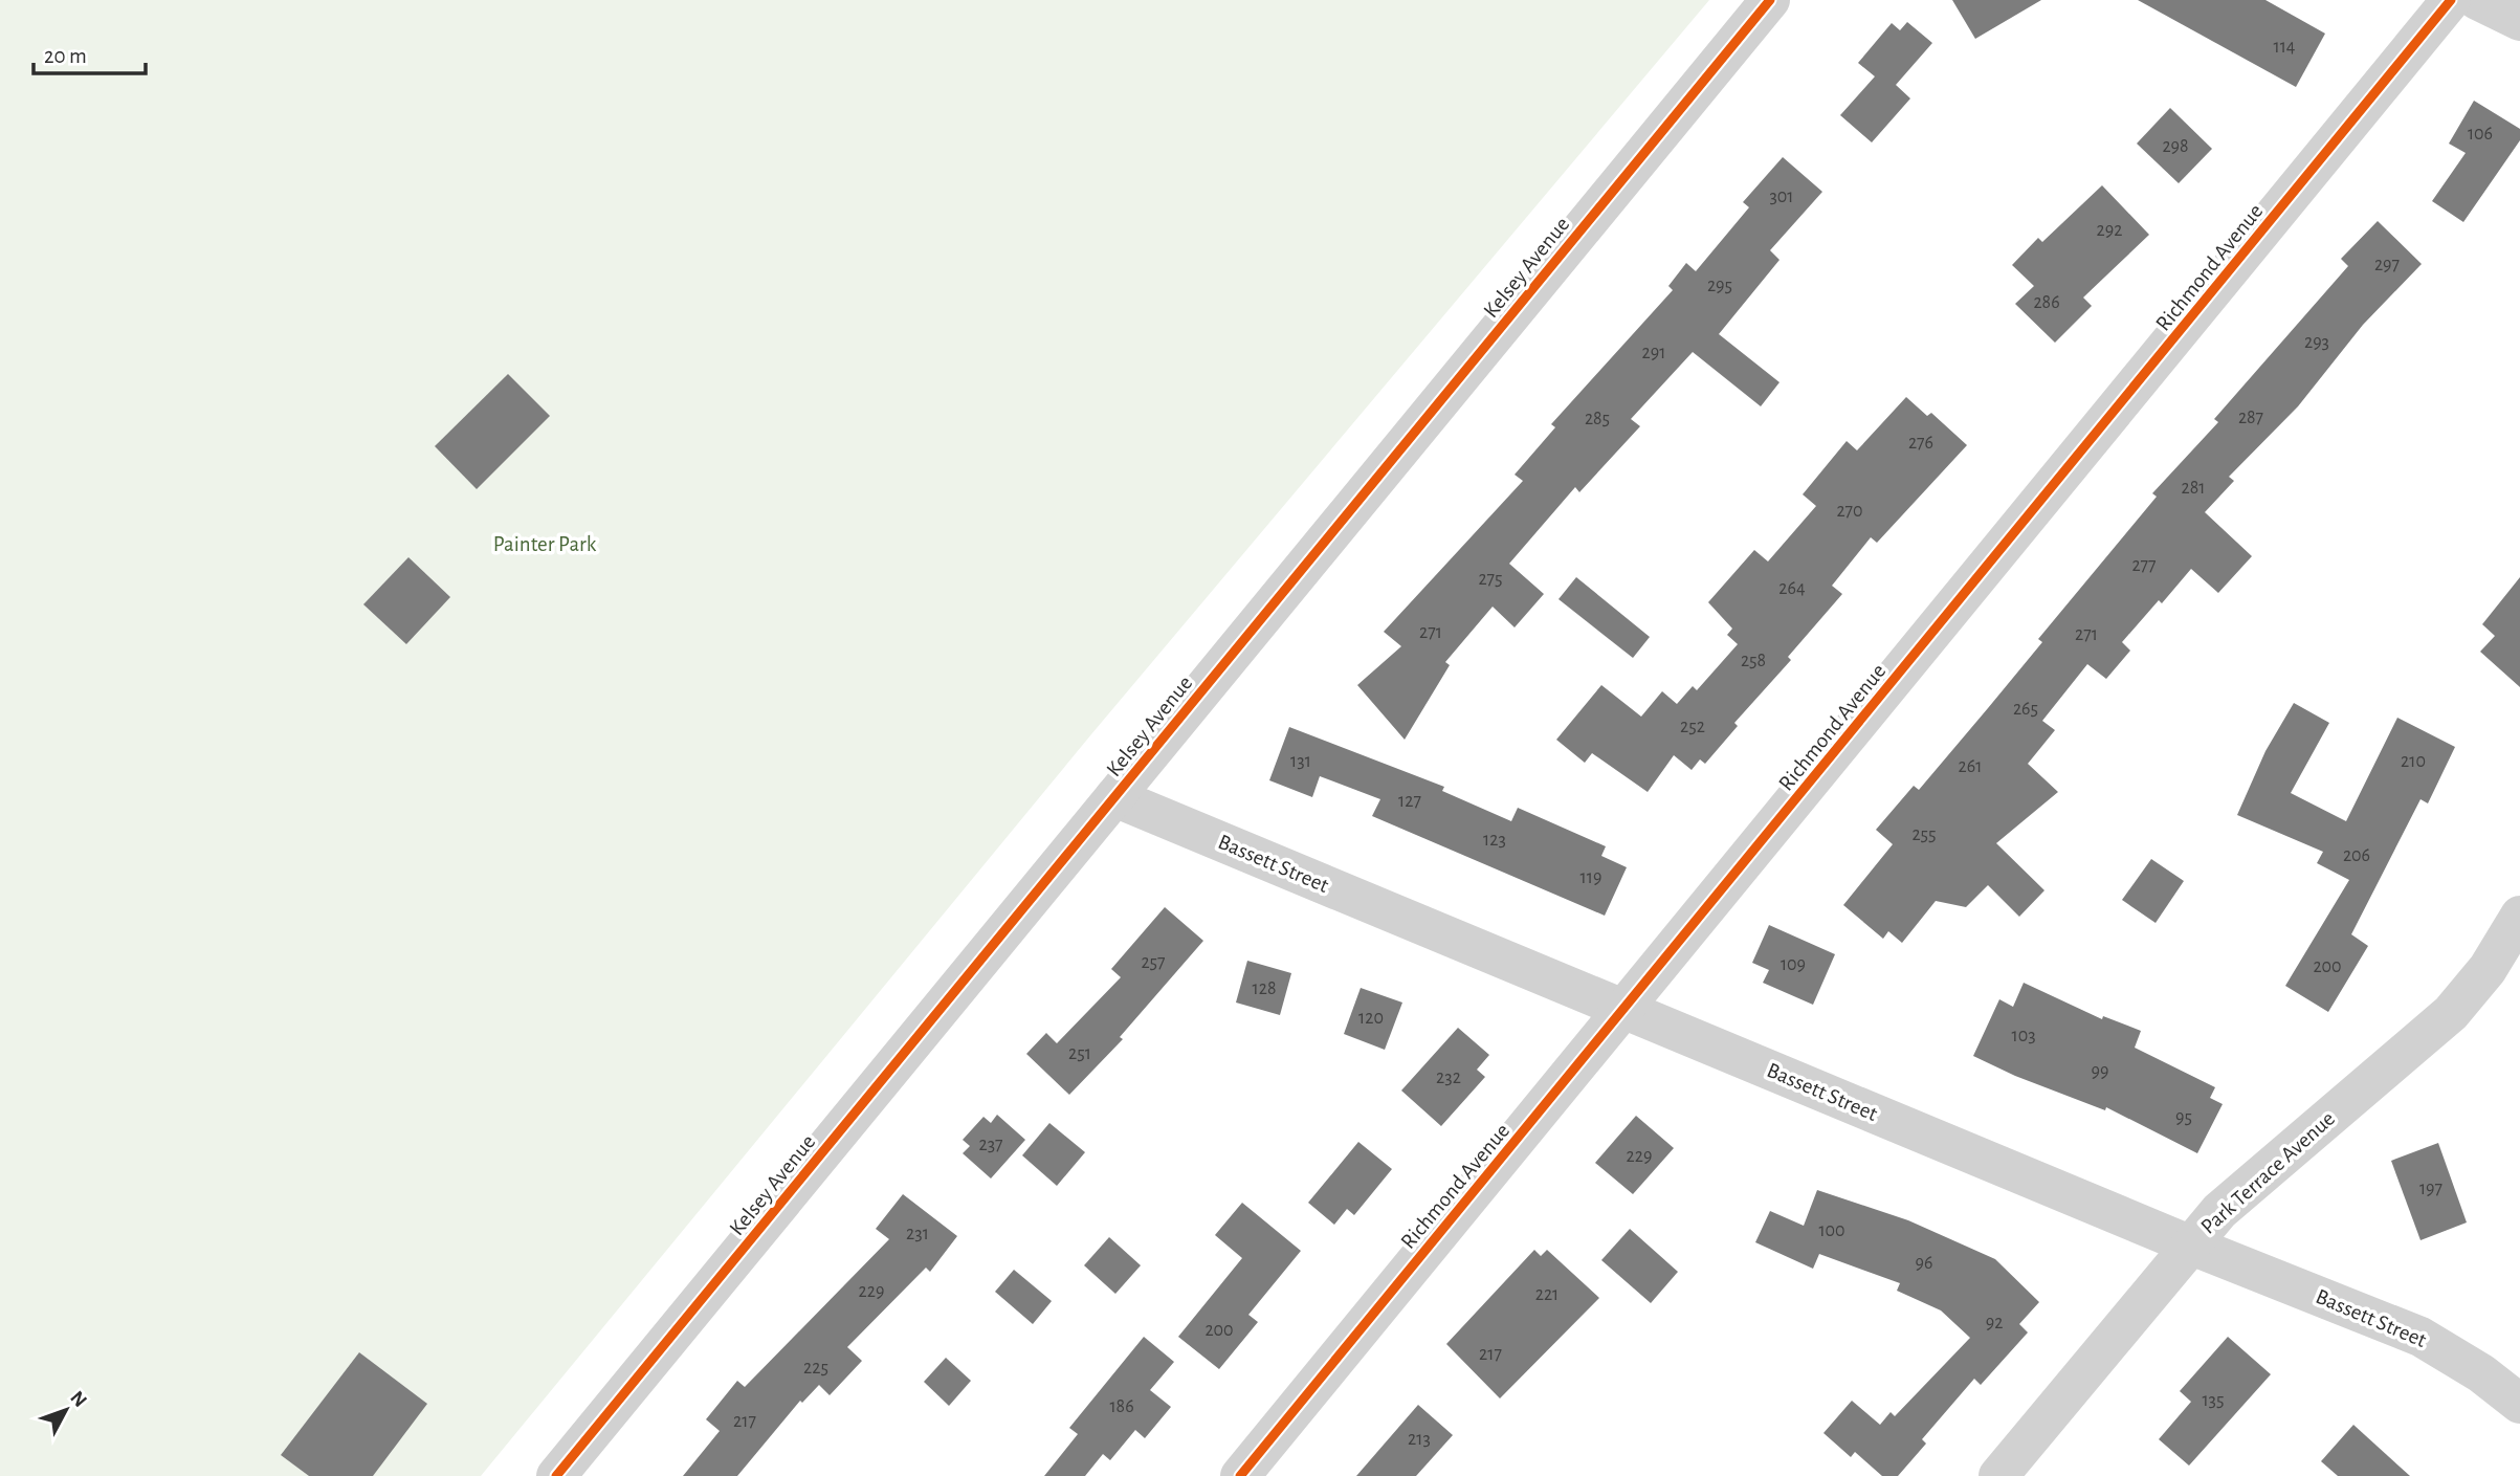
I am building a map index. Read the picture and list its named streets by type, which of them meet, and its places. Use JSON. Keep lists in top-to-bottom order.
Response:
{
  "streets": {
    "street": [
      "Kelsey Avenue",
      "Richmond Avenue",
      "Bassett Street",
      "Park Terrace Avenue"
    ]
  },
  "crossings": [
    ["Kelsey Avenue", "Bassett Street"],
    ["Richmond Avenue", "Bassett Street"],
    ["Bassett Street", "Park Terrace Avenue"]
  ],
  "parks": ["Painter Park"],
  "house_numbers": [
    "114",
    "106",
    "298",
    "301",
    "292",
    "297",
    "295",
    "286",
    "293",
    "291",
    "287",
    "285",
    "276",
    "281",
    "270",
    "277",
    "275",
    "264",
    "271",
    "271",
    "258",
    "265",
    "252",
    "131",
    "210",
    "261",
    "127",
    "255",
    "123",
    "206",
    "119",
    "257",
    "109",
    "200",
    "128",
    "120",
    "103",
    "251",
    "99",
    "232",
    "95",
    "237",
    "229",
    "197",
    "100",
    "231",
    "96",
    "229",
    "221",
    "92",
    "200",
    "217",
    "225",
    "135",
    "186",
    "217",
    "213"
  ],
  "scale_bar": "20 m",
  "north": "top right"
}
